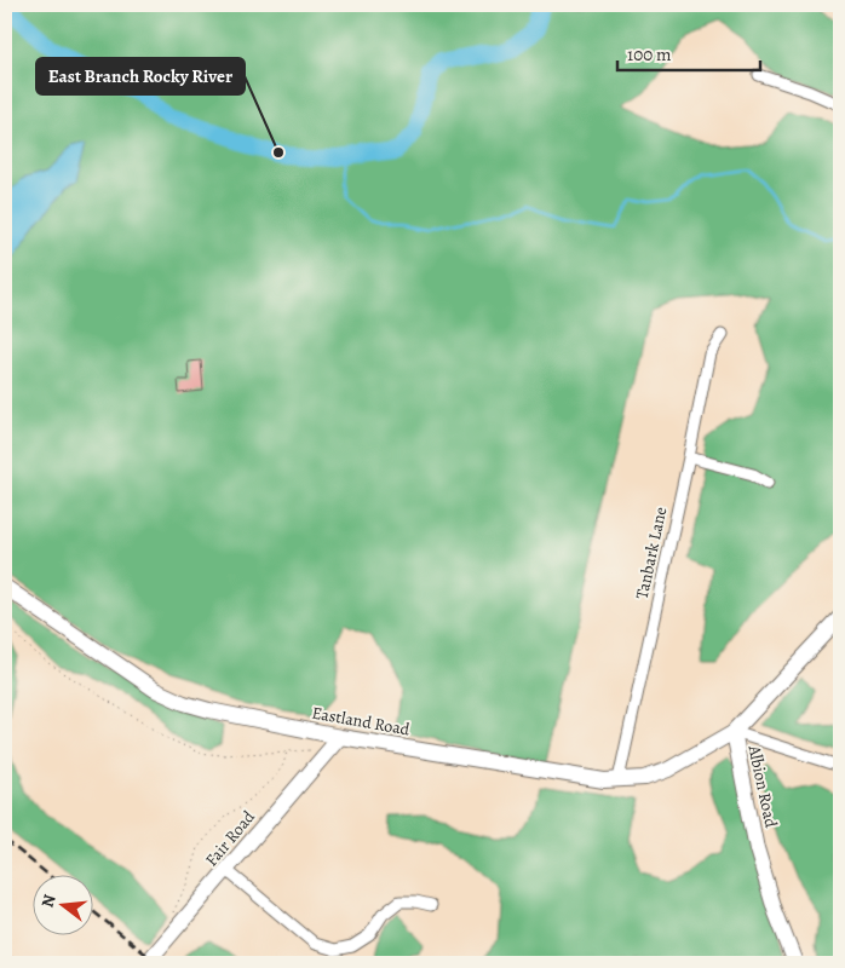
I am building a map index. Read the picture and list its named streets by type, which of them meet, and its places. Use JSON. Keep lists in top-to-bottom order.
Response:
{
  "streets": {
    "street": [
      "Tanbark Lane",
      "Eastland Road",
      "Albion Road",
      "Fair Road"
    ]
  },
  "crossings": [
    ["Tanbark Lane", "Eastland Road"],
    ["Eastland Road", "Albion Road"],
    ["Eastland Road", "Fair Road"]
  ],
  "places": ["East Branch Rocky River"],
  "scale_bar": "100 m",
  "north": "left"
}
